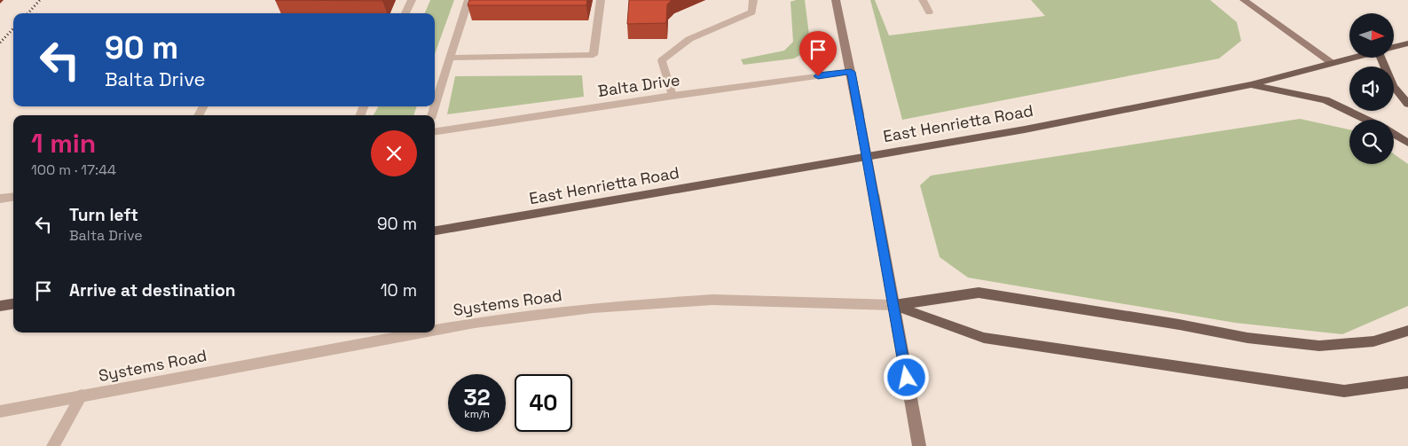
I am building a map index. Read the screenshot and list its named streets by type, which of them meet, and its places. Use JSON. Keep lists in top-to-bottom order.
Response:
{
  "streets": {
    "main road": ["East Henrietta Road"],
    "street": ["Balta Drive", "Systems Road"]
  },
  "north": "right",
  "page": {
    "turn": ["90 m", "Balta Drive"],
    "heading": ["1 min", "100 m · 17:44"],
    "list": [
      {
        "name": "Turn left",
        "note": "Balta Drive",
        "value": "90 m"
      },
      {
        "name": "Arrive at destination",
        "value": "10 m"
      }
    ],
    "speed": "32 km/h",
    "limit": "40"
  }
}
